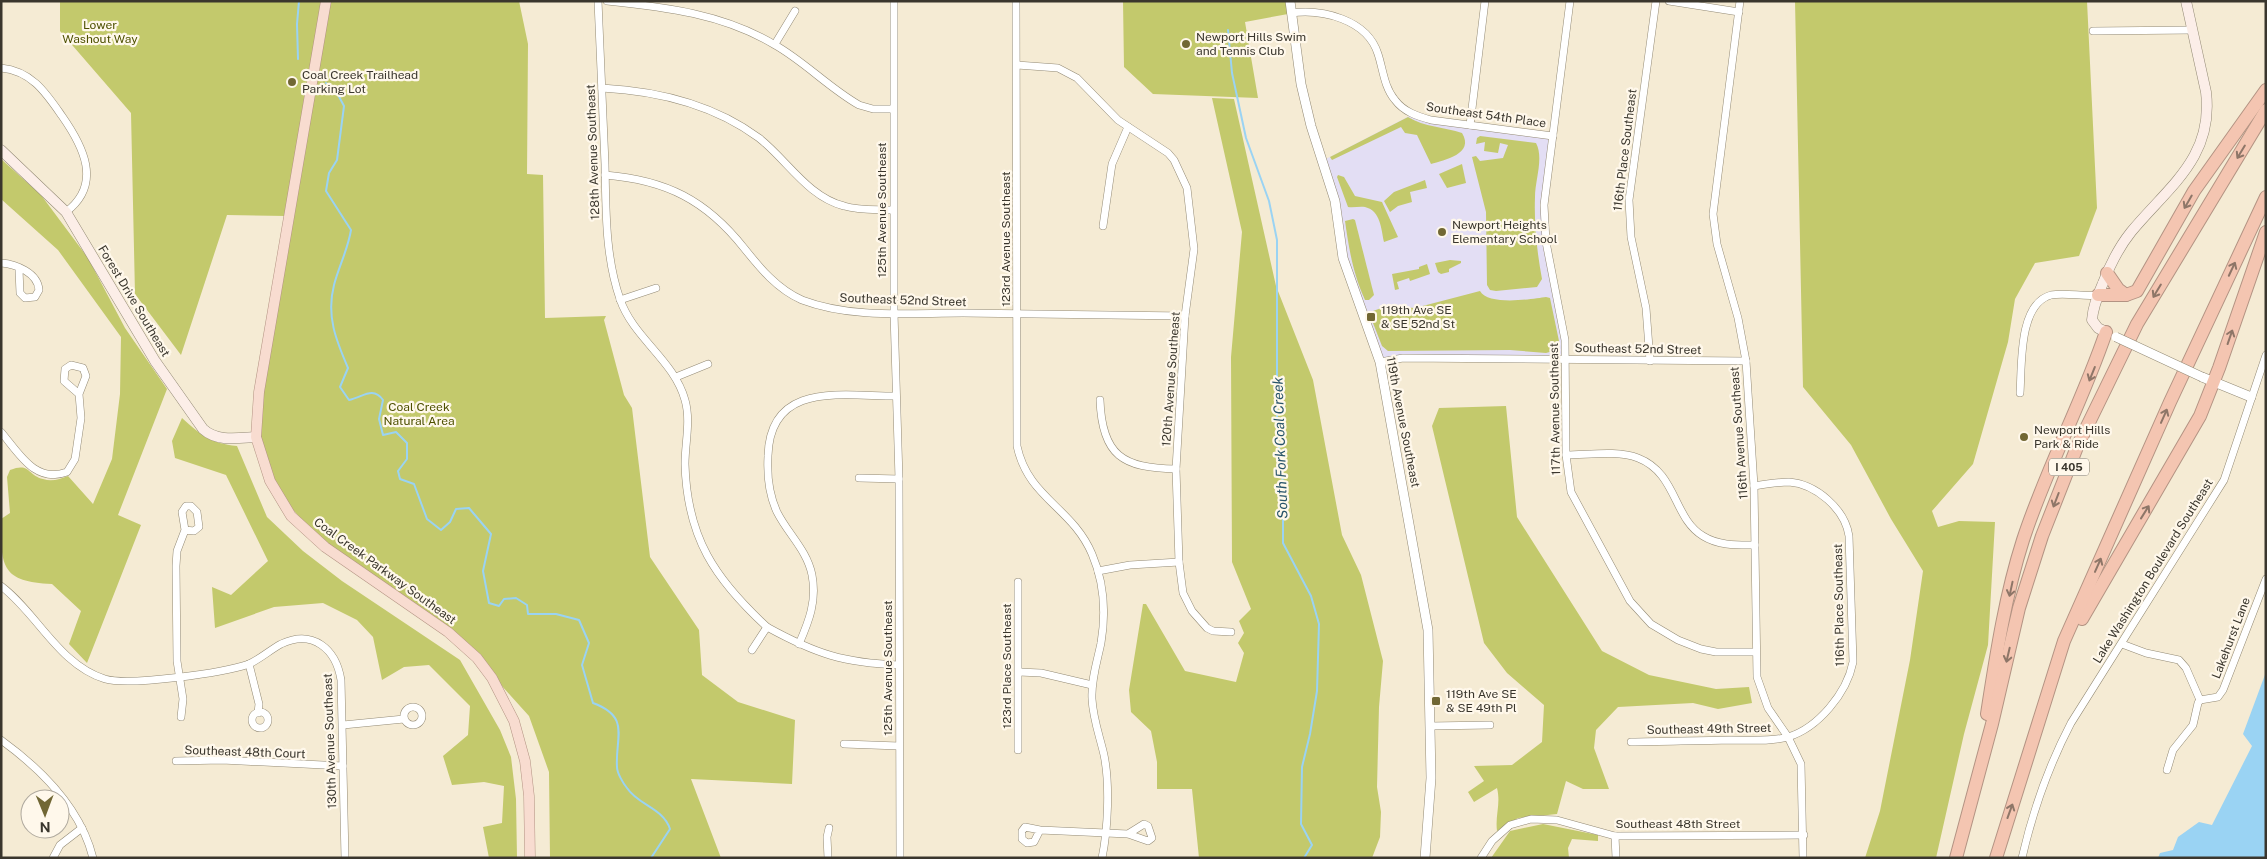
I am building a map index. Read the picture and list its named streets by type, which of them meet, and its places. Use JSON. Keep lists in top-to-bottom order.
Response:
{
  "streets": {
    "highway": ["I 405"],
    "main road": ["Forest Drive Southeast", "Coal Creek Parkway Southeast"],
    "street": [
      "Southeast 54th Place",
      "116th Place Southeast",
      "128th Avenue Southeast",
      "125th Avenue Southeast",
      "123rd Avenue Southeast",
      "Southeast 52nd Street",
      "120th Avenue Southeast",
      "117th Avenue Southeast",
      "119th Avenue Southeast",
      "116th Avenue Southeast",
      "Lake Washington Boulevard Southeast",
      "Lakehurst Lane",
      "123rd Place Southeast",
      "Southeast 49th Street",
      "130th Avenue Southeast",
      "Southeast 48th Court",
      "Southeast 48th Street"
    ]
  },
  "crossings": [
    ["Southeast 54th Place", "117th Avenue Southeast"],
    ["Southeast 54th Place", "119th Avenue Southeast"],
    ["116th Place Southeast", "Southeast 52nd Street"],
    ["116th Place Southeast", "116th Avenue Southeast"],
    ["116th Place Southeast", "Southeast 49th Street"],
    ["128th Avenue Southeast", "Southeast 52nd Street"],
    ["125th Avenue Southeast", "Southeast 52nd Street"],
    ["123rd Avenue Southeast", "Southeast 52nd Street"],
    ["123rd Avenue Southeast", "120th Avenue Southeast"],
    ["Southeast 52nd Street", "120th Avenue Southeast"],
    ["Southeast 52nd Street", "117th Avenue Southeast"],
    ["Southeast 52nd Street", "119th Avenue Southeast"],
    ["Southeast 52nd Street", "116th Avenue Southeast"],
    ["Forest Drive Southeast", "Coal Creek Parkway Southeast"],
    ["117th Avenue Southeast", "116th Avenue Southeast"],
    ["116th Avenue Southeast", "Southeast 49th Street"],
    ["116th Avenue Southeast", "Southeast 48th Street"],
    ["130th Avenue Southeast", "Southeast 48th Court"]
  ],
  "water": ["South Fork Coal Creek"],
  "parks": ["Lower Washout Way", "Coal Creek Natural Area"],
  "places": {
    "other": [
      "Newport Hills Swim and Tennis Club",
      "Coal Creek Trailhead Parking Lot",
      "Newport Heights Elementary School",
      "Newport Hills Park & Ride"
    ],
    "transit": ["119th Ave SE & SE 52nd St", "119th Ave SE & SE 49th Pl"]
  },
  "north": "bottom"
}
